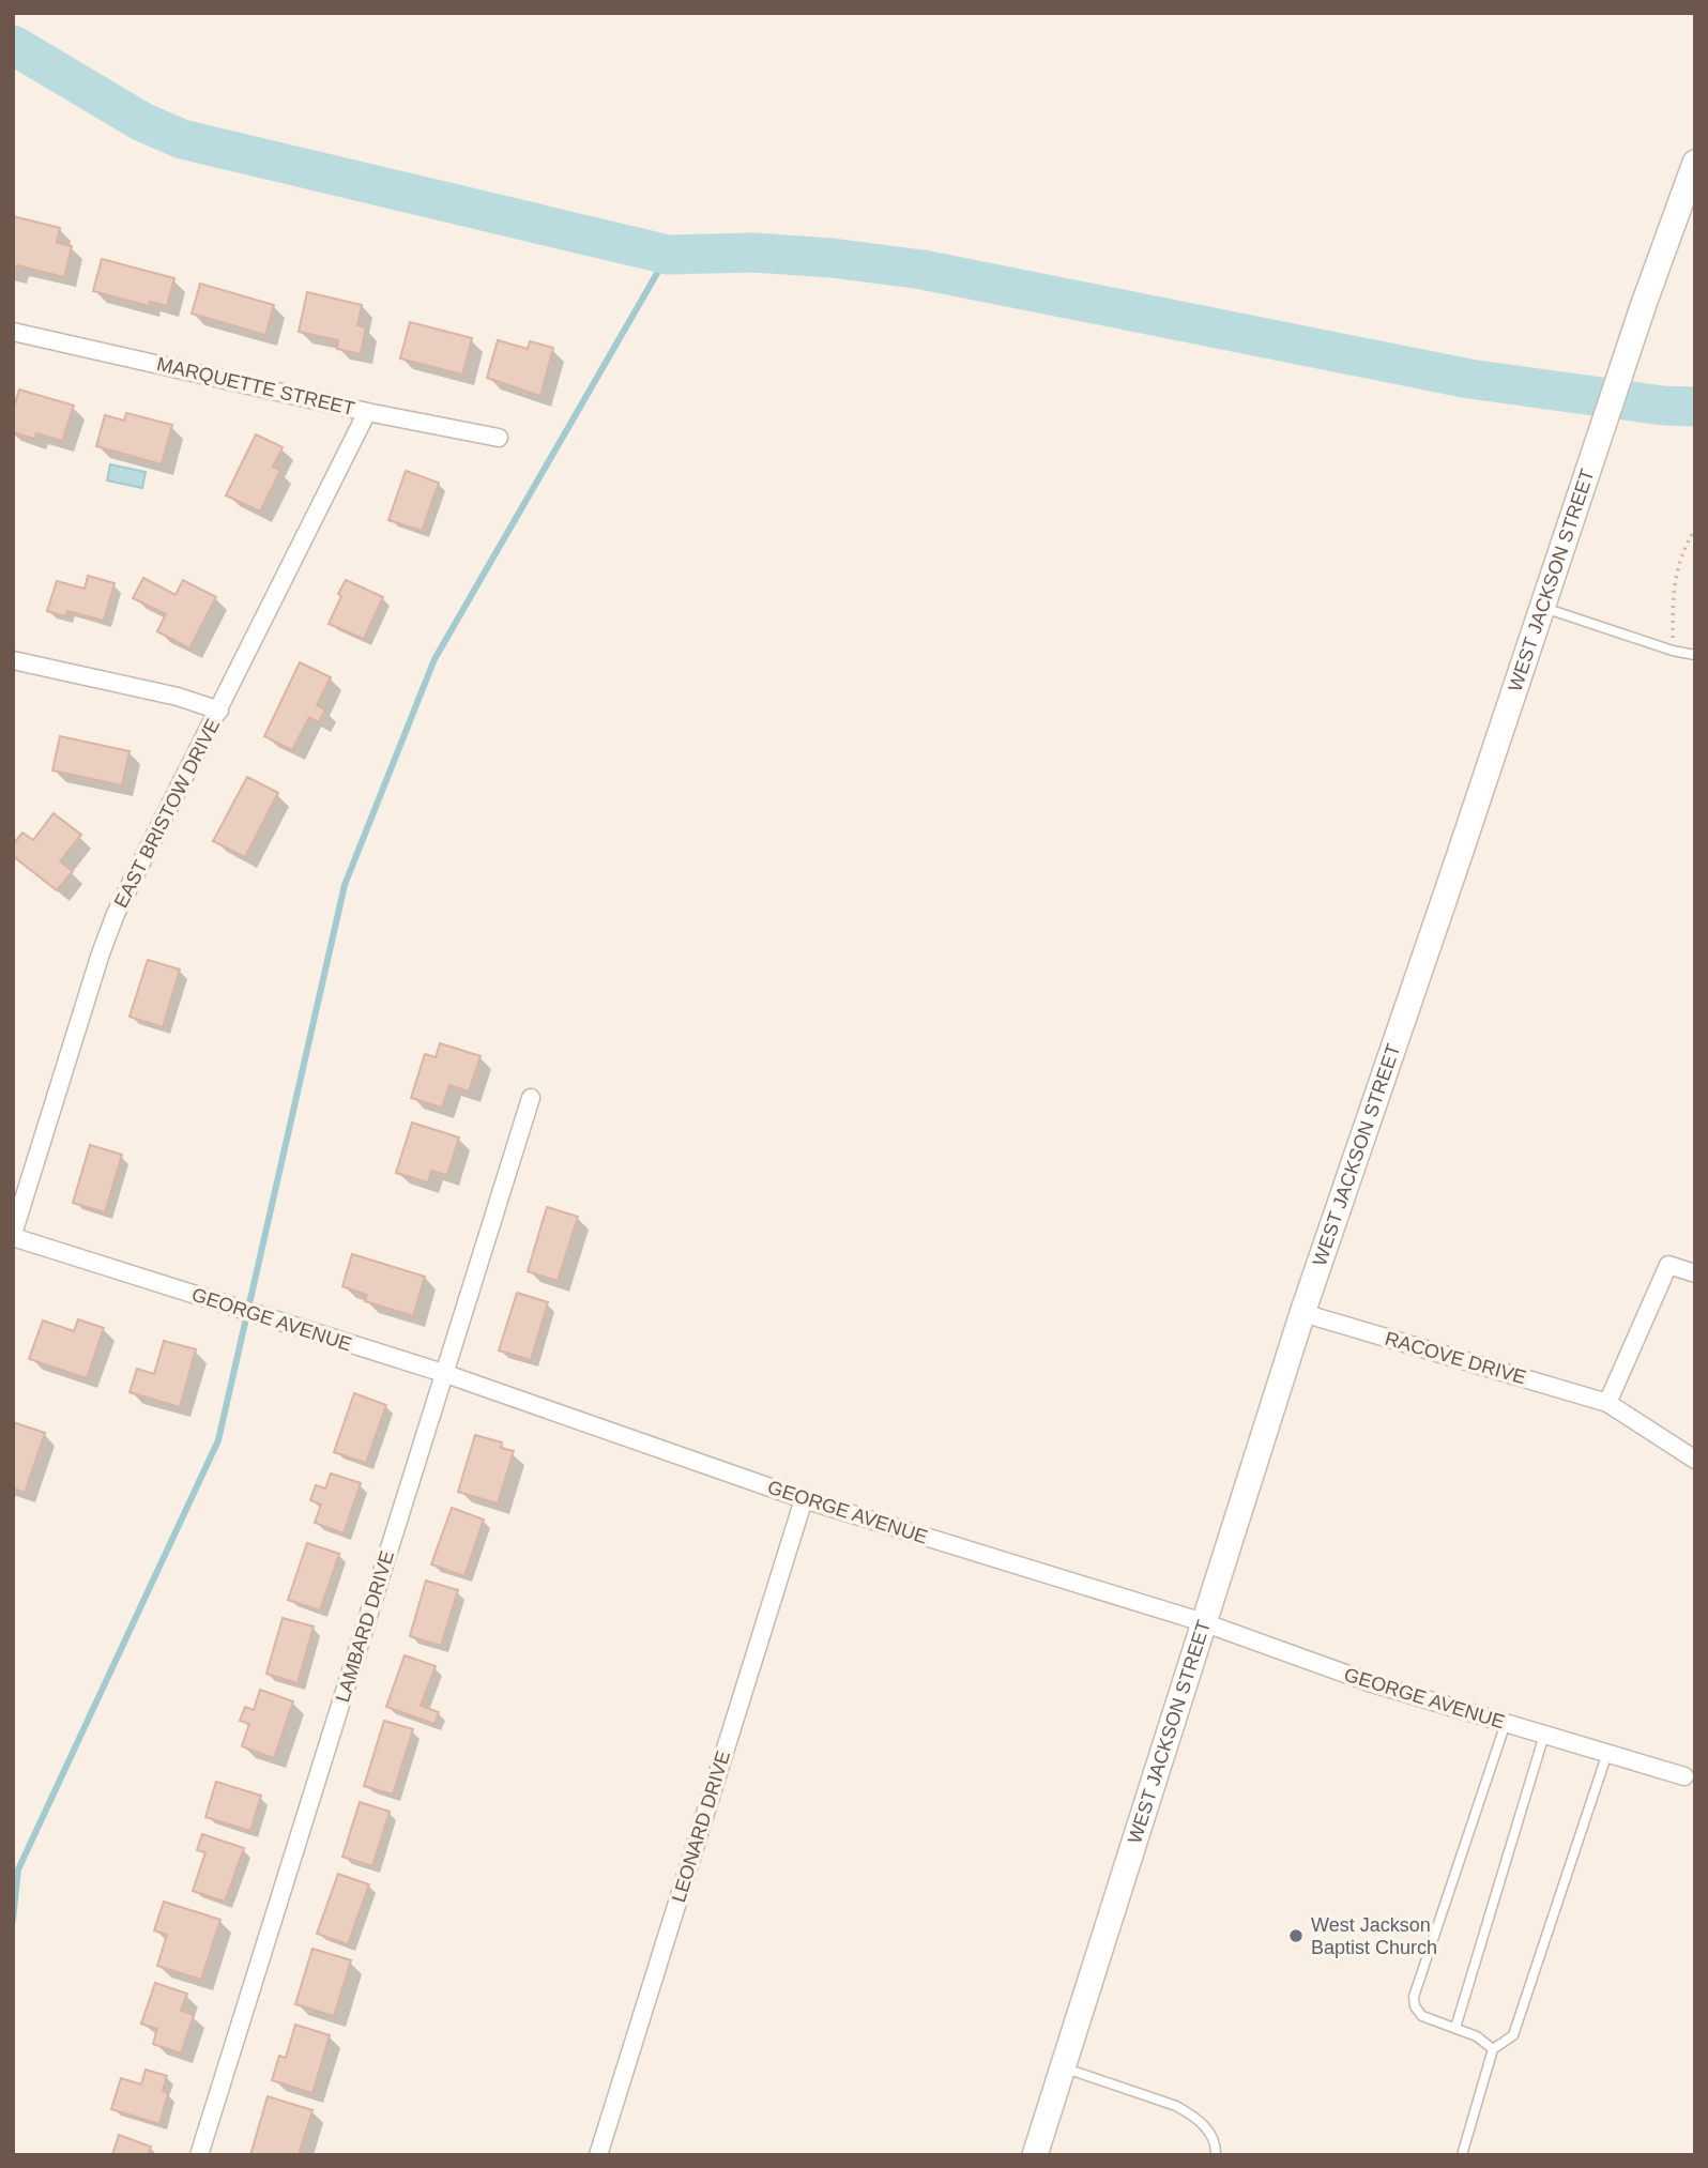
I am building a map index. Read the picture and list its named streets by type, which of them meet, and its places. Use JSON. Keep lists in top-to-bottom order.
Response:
{
  "streets": {
    "street": [
      "MARQUETTE STREET",
      "WEST JACKSON STREET",
      "EAST BRISTOW DRIVE",
      "GEORGE AVENUE",
      "RACOVE DRIVE",
      "LAMBARD DRIVE",
      "LEONARD DRIVE"
    ]
  },
  "crossings": [
    ["MARQUETTE STREET", "EAST BRISTOW DRIVE"],
    ["WEST JACKSON STREET", "GEORGE AVENUE"],
    ["WEST JACKSON STREET", "RACOVE DRIVE"],
    ["EAST BRISTOW DRIVE", "GEORGE AVENUE"],
    ["GEORGE AVENUE", "LAMBARD DRIVE"],
    ["GEORGE AVENUE", "LEONARD DRIVE"]
  ],
  "places": ["West Jackson Baptist Church"]
}
